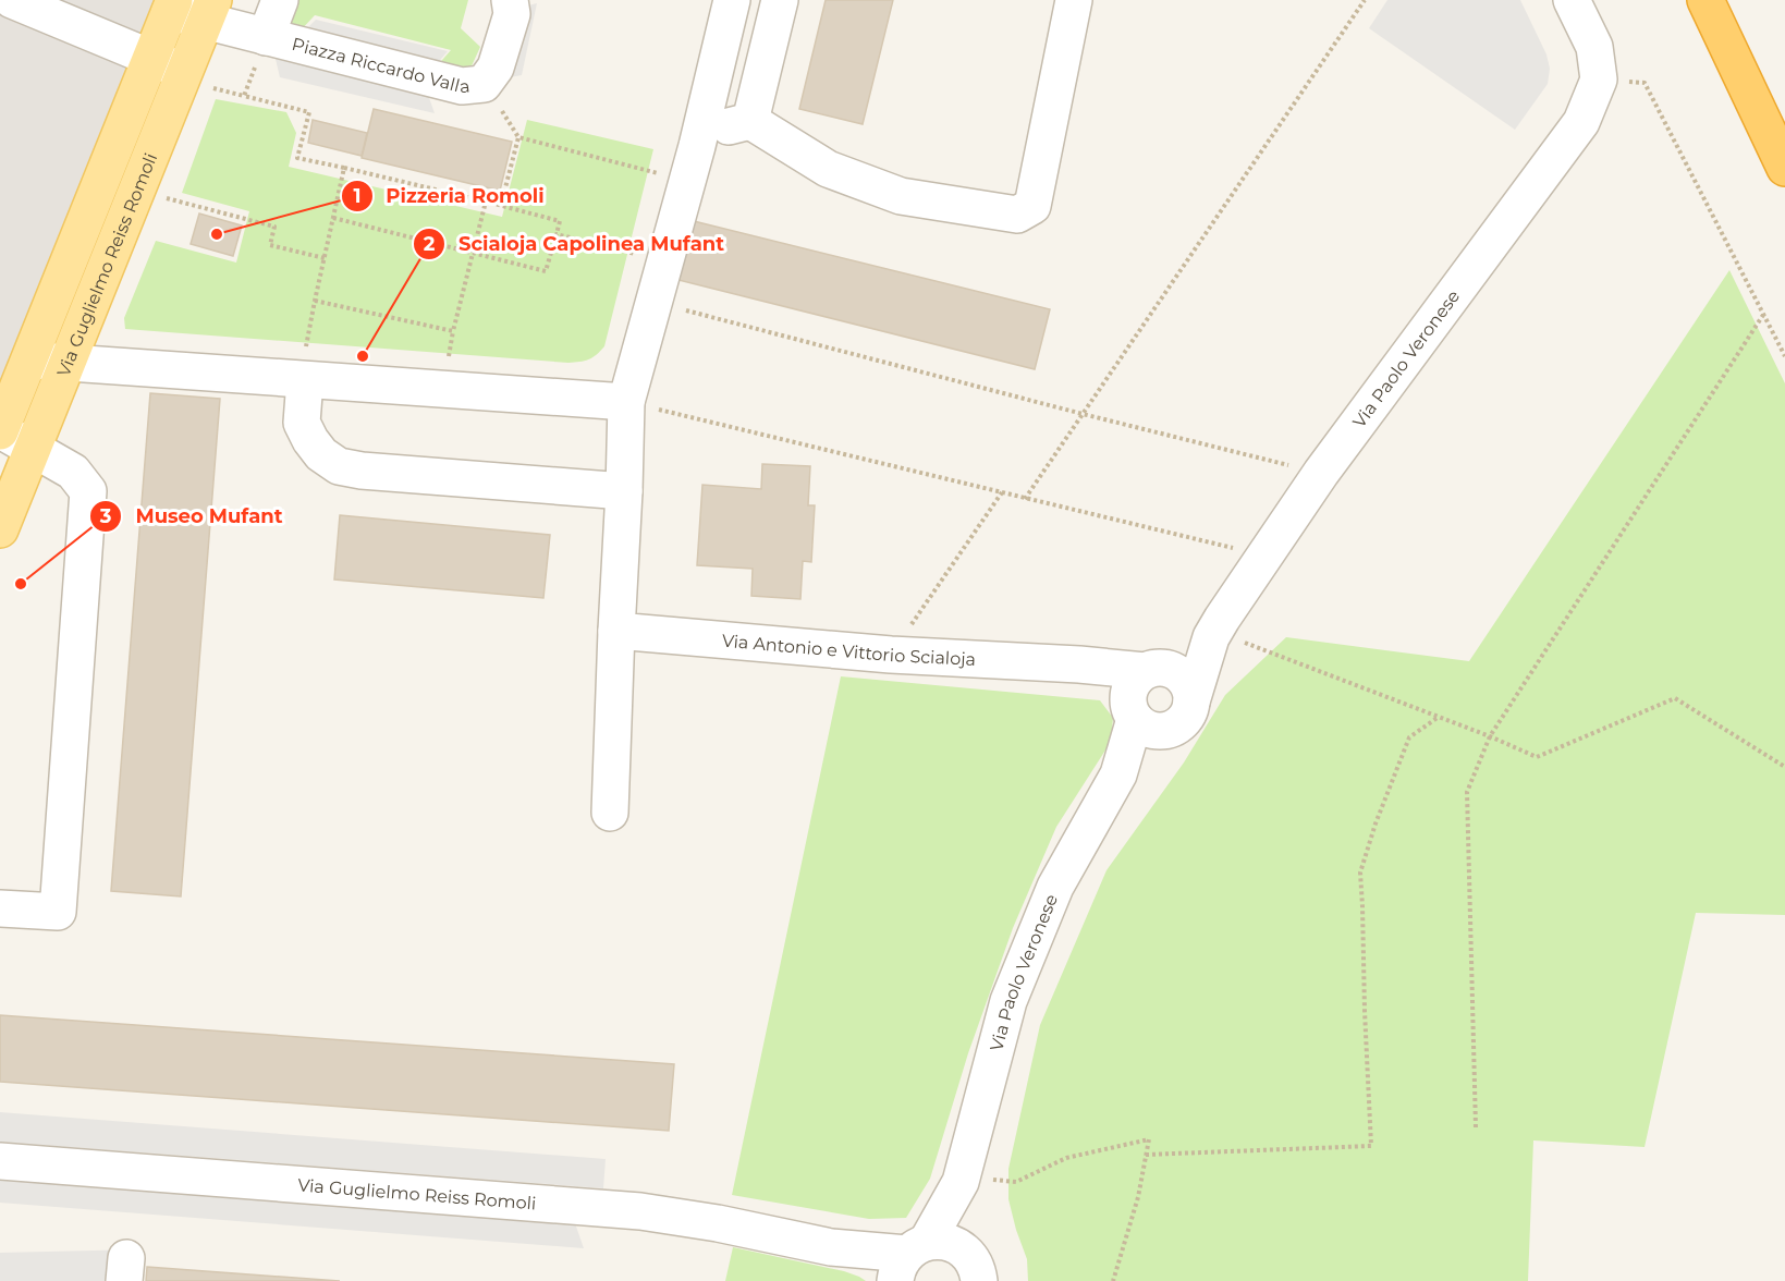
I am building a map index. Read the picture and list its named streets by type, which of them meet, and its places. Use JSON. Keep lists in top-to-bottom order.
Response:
{
  "streets": {
    "main road": ["Via Guglielmo Reiss Romoli"],
    "street": ["Piazza Riccardo Valla", "Via Paolo Veronese", "Via Antonio e Vittorio Scialoja"]
  },
  "crossings": [
    ["Via Paolo Veronese", "Via Antonio e Vittorio Scialoja"]
  ],
  "places": ["Pizzeria Romoli", "Scialoja Capolinea Mufant", "Museo Mufant"]
}
